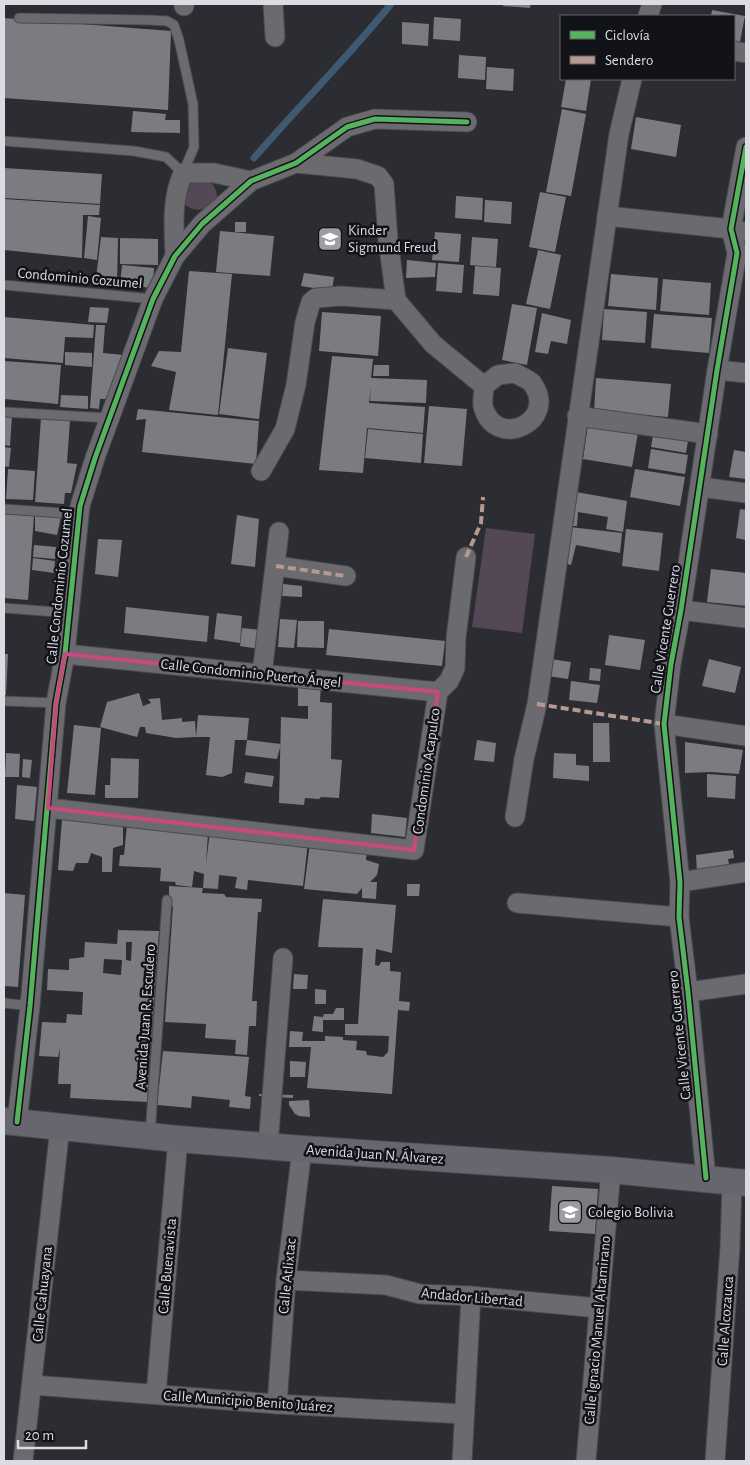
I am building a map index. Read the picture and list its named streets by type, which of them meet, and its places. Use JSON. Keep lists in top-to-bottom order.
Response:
{
  "streets": {
    "main road": ["Avenida Juan N. Álvarez"],
    "street": [
      "Calle Condominio Cozumel",
      "Calle Vicente Guerrero",
      "Calle Condominio Puerto Ángel",
      "Condominio Acapulco",
      "Calle Buenavista",
      "Calle Atlixtac",
      "Calle Cahuayana",
      "Andador Libertad",
      "Calle Alcozauca",
      "Calle Ignacio Manuel Altamirano",
      "Calle Municipio Benito Juárez"
    ],
    "lane": ["Condominio Cozumel", "Avenida Juan R. Escudero"]
  },
  "crossings": [
    ["Condominio Cozumel", "Calle Condominio Cozumel"],
    ["Calle Condominio Cozumel", "Calle Condominio Puerto Ángel"],
    ["Calle Condominio Cozumel", "Condominio Acapulco"],
    ["Calle Condominio Cozumel", "Avenida Juan N. Álvarez"],
    ["Calle Vicente Guerrero", "Avenida Juan N. Álvarez"],
    ["Calle Condominio Puerto Ángel", "Condominio Acapulco"],
    ["Avenida Juan R. Escudero", "Avenida Juan N. Álvarez"],
    ["Avenida Juan N. Álvarez", "Calle Buenavista"],
    ["Avenida Juan N. Álvarez", "Calle Atlixtac"],
    ["Avenida Juan N. Álvarez", "Calle Cahuayana"],
    ["Avenida Juan N. Álvarez", "Calle Alcozauca"],
    ["Avenida Juan N. Álvarez", "Calle Ignacio Manuel Altamirano"],
    ["Calle Buenavista", "Calle Municipio Benito Juárez"],
    ["Calle Atlixtac", "Andador Libertad"],
    ["Calle Atlixtac", "Calle Municipio Benito Juárez"],
    ["Calle Cahuayana", "Calle Municipio Benito Juárez"],
    ["Andador Libertad", "Calle Ignacio Manuel Altamirano"]
  ],
  "places": {
    "school or university": ["Kinder Sigmund Freud", "Colegio Bolivia"]
  },
  "legend": ["Ciclovía", "Sendero"],
  "scale_bar": "20 m"
}
